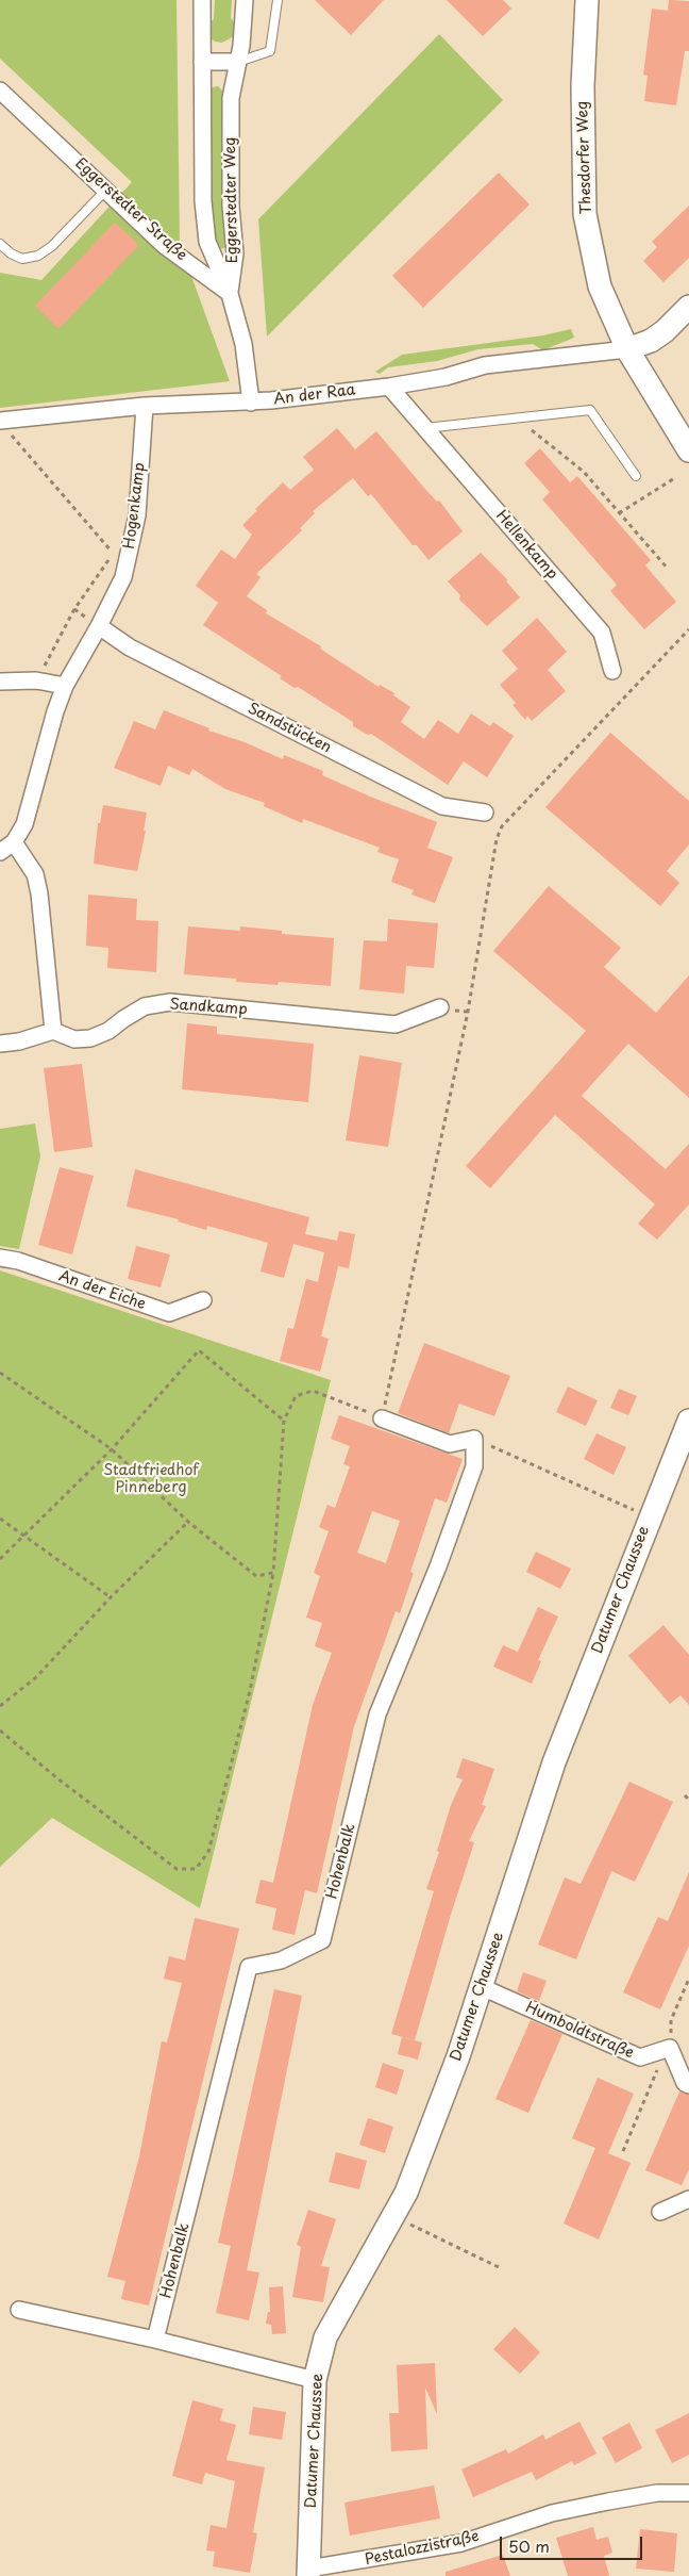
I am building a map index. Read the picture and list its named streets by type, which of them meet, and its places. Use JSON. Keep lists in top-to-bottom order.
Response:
{
  "streets": {
    "street": [
      "Thesdorfer Weg",
      "Eggerstedter Weg",
      "Eggerstedter Straße",
      "An der Raa",
      "Hogenkamp",
      "Hellenkamp",
      "Sandstücken",
      "Sandkamp",
      "An der Eiche",
      "Datumer Chaussee",
      "Hohenbalk",
      "Humboldtstraße",
      "Pestalozzistraße"
    ]
  },
  "crossings": [
    ["Thesdorfer Weg", "An der Raa"],
    ["Eggerstedter Weg", "Eggerstedter Straße"],
    ["An der Raa", "Hogenkamp"],
    ["An der Raa", "Hellenkamp"],
    ["Hogenkamp", "Sandstücken"],
    ["Datumer Chaussee", "Humboldtstraße"],
    ["Datumer Chaussee", "Pestalozzistraße"]
  ],
  "parks": ["Stadtfriedhof Pinneberg"],
  "scale_bar": "50 m"
}
